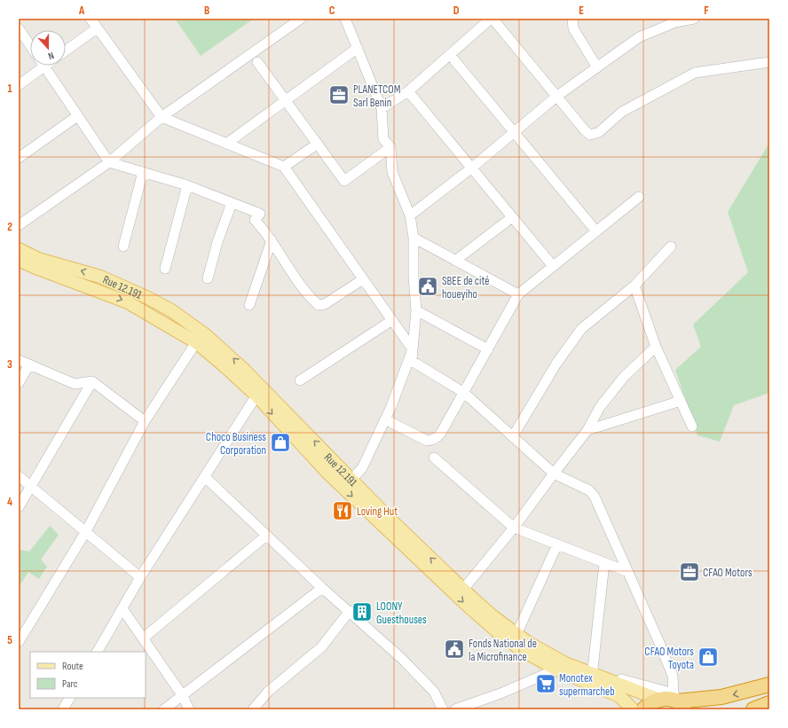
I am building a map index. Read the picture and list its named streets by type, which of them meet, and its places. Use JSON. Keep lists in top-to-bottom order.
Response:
{
  "streets": {
    "main road": ["Rue 12.191"]
  },
  "places": {
    "office": ["PLANETCOM Sarl Benin", "CFAO Motors"],
    "public building": ["SBEE de cité houeyiho", "Fonds National de la Microfinance"],
    "shop": ["Choco Business Corporation", "CFAO Motors Toyota"],
    "restaurant": ["Loving Hut"],
    "building": ["LOONY Guesthouses"],
    "supermarket": ["Monotex supermarcheb"]
  },
  "legend": ["Route", "Parc"],
  "north": "bottom",
  "grid": {
    "columns": [
      "A",
      "B",
      "C",
      "D",
      "E",
      "F"
    ],
    "rows": [
      "1",
      "2",
      "3",
      "4",
      "5"
    ]
  }
}
